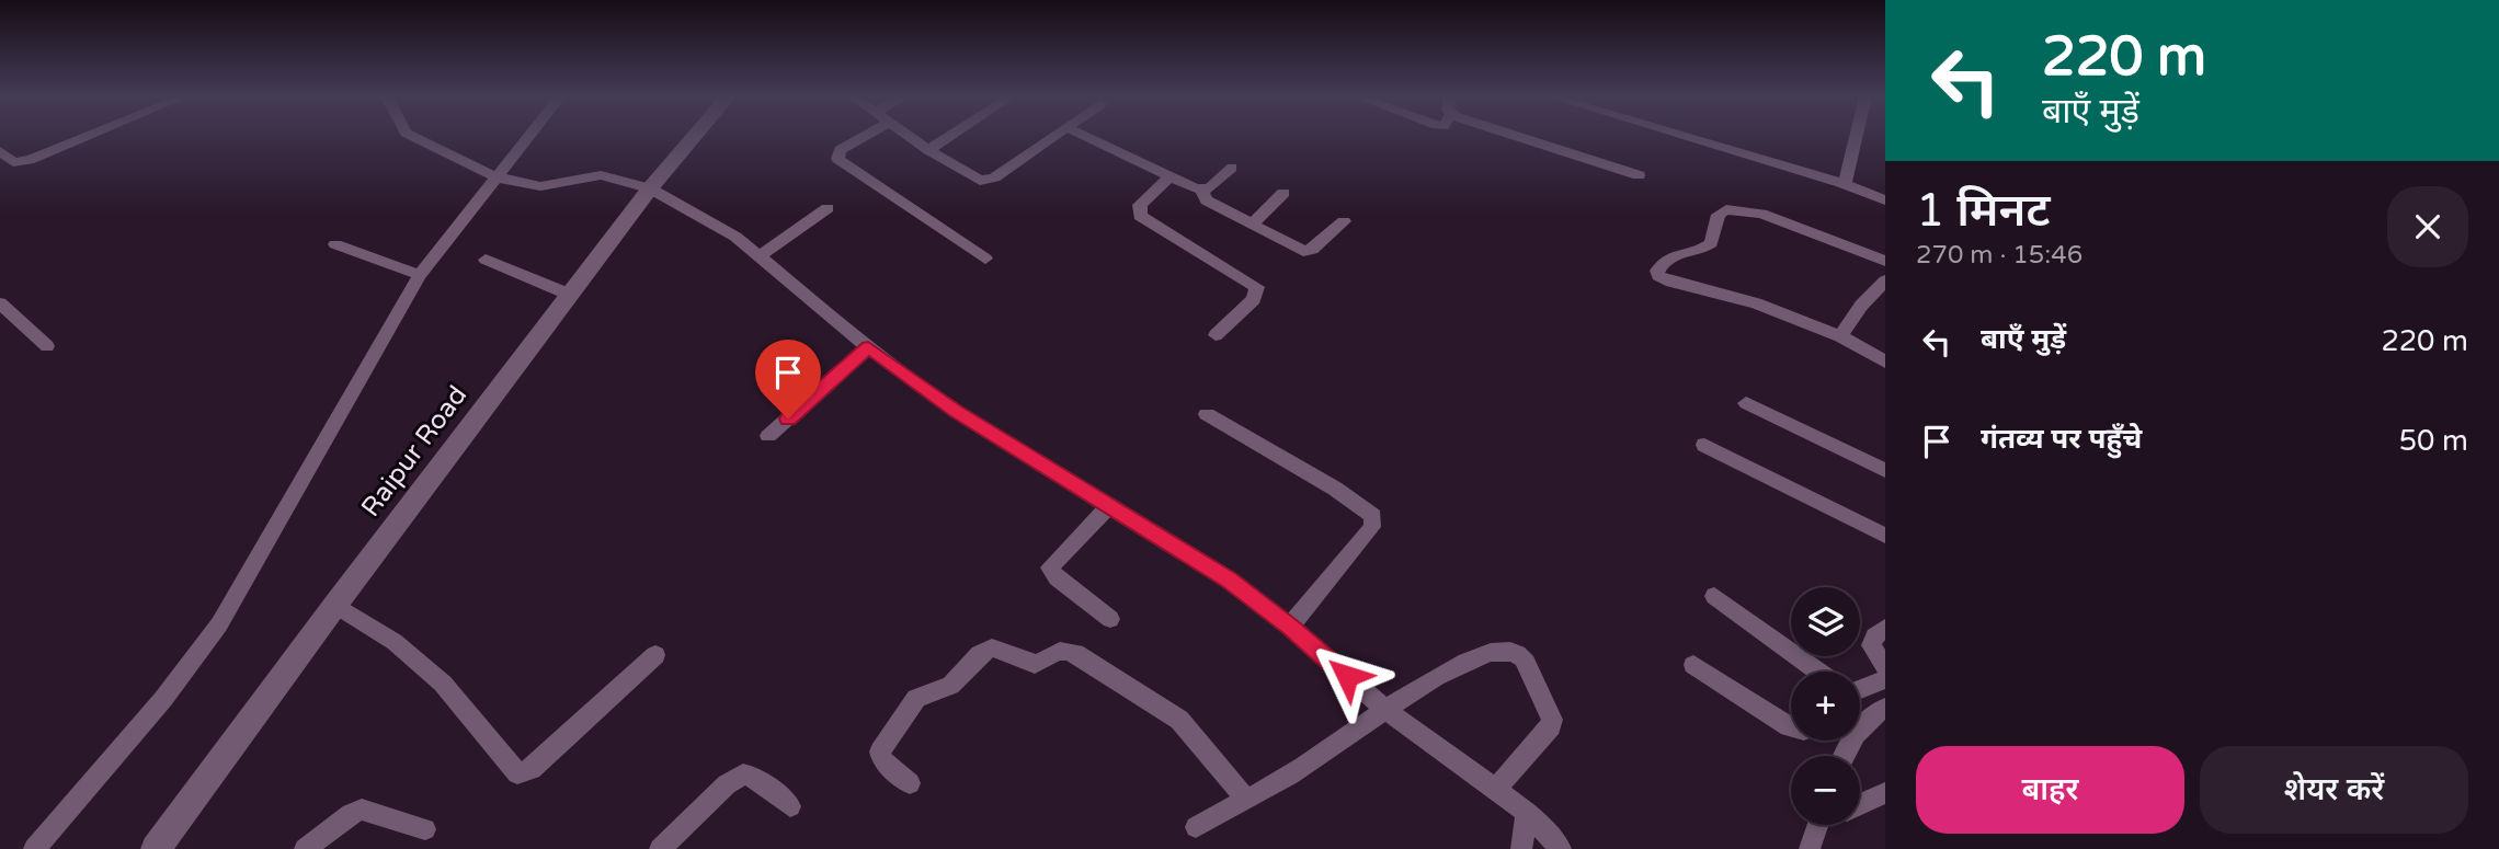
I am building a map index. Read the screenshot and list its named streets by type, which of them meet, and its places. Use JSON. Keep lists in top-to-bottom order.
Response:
{
  "streets": {
    "main road": ["Raipur Road"]
  },
  "page": {
    "turn": ["220 m", "बाएँ मुड़ें"],
    "heading": ["1 मिनट", "270 m · 15:46"],
    "list": [
      {
        "name": "बाएँ मुड़ें",
        "value": "220 m"
      },
      {
        "name": "गंतव्य पर पहुँचे",
        "value": "50 m"
      }
    ],
    "map_buttons": ["+", "−"],
    "buttons": ["बाहर", "शेयर करें"]
  }
}
